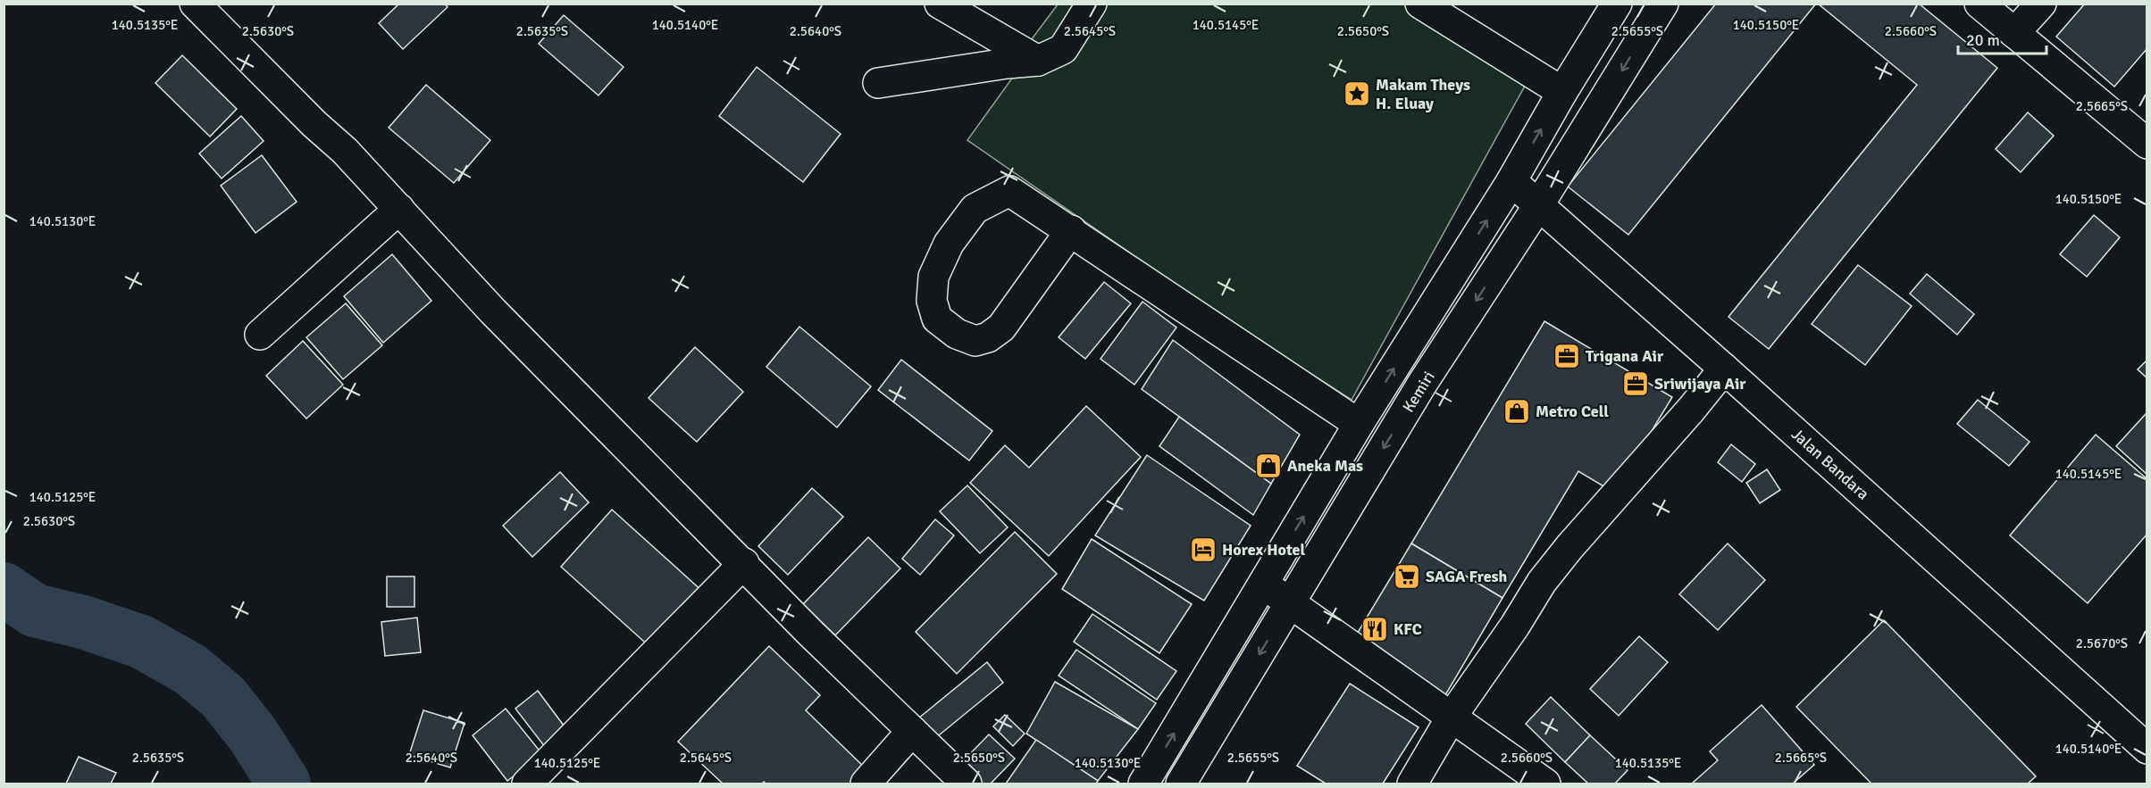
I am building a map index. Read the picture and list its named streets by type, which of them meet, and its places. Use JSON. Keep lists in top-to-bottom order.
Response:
{
  "streets": {
    "main road": ["Kemiri", "Jalan Bandara"]
  },
  "crossings": [
    ["Kemiri", "Jalan Bandara"]
  ],
  "places": {
    "place": ["Makam Theys H. Eluay"],
    "office": ["Trigana Air", "Sriwijaya Air"],
    "shop": ["Metro Cell", "Aneka Mas"],
    "hotel": ["Horex Hotel"],
    "supermarket": ["SAGA Fresh"],
    "restaurant": ["KFC"]
  },
  "scale_bar": "20 m",
  "coordinates": [
    "140.5135°E",
    "140.5140°E",
    "140.5145°E",
    "140.5150°E",
    "2.5630°S",
    "2.5635°S",
    "2.5640°S",
    "2.5645°S",
    "2.5650°S",
    "2.5655°S",
    "2.5660°S",
    "2.5665°S",
    "140.5130°E",
    "140.5125°E",
    "2.5670°S"
  ]
}
